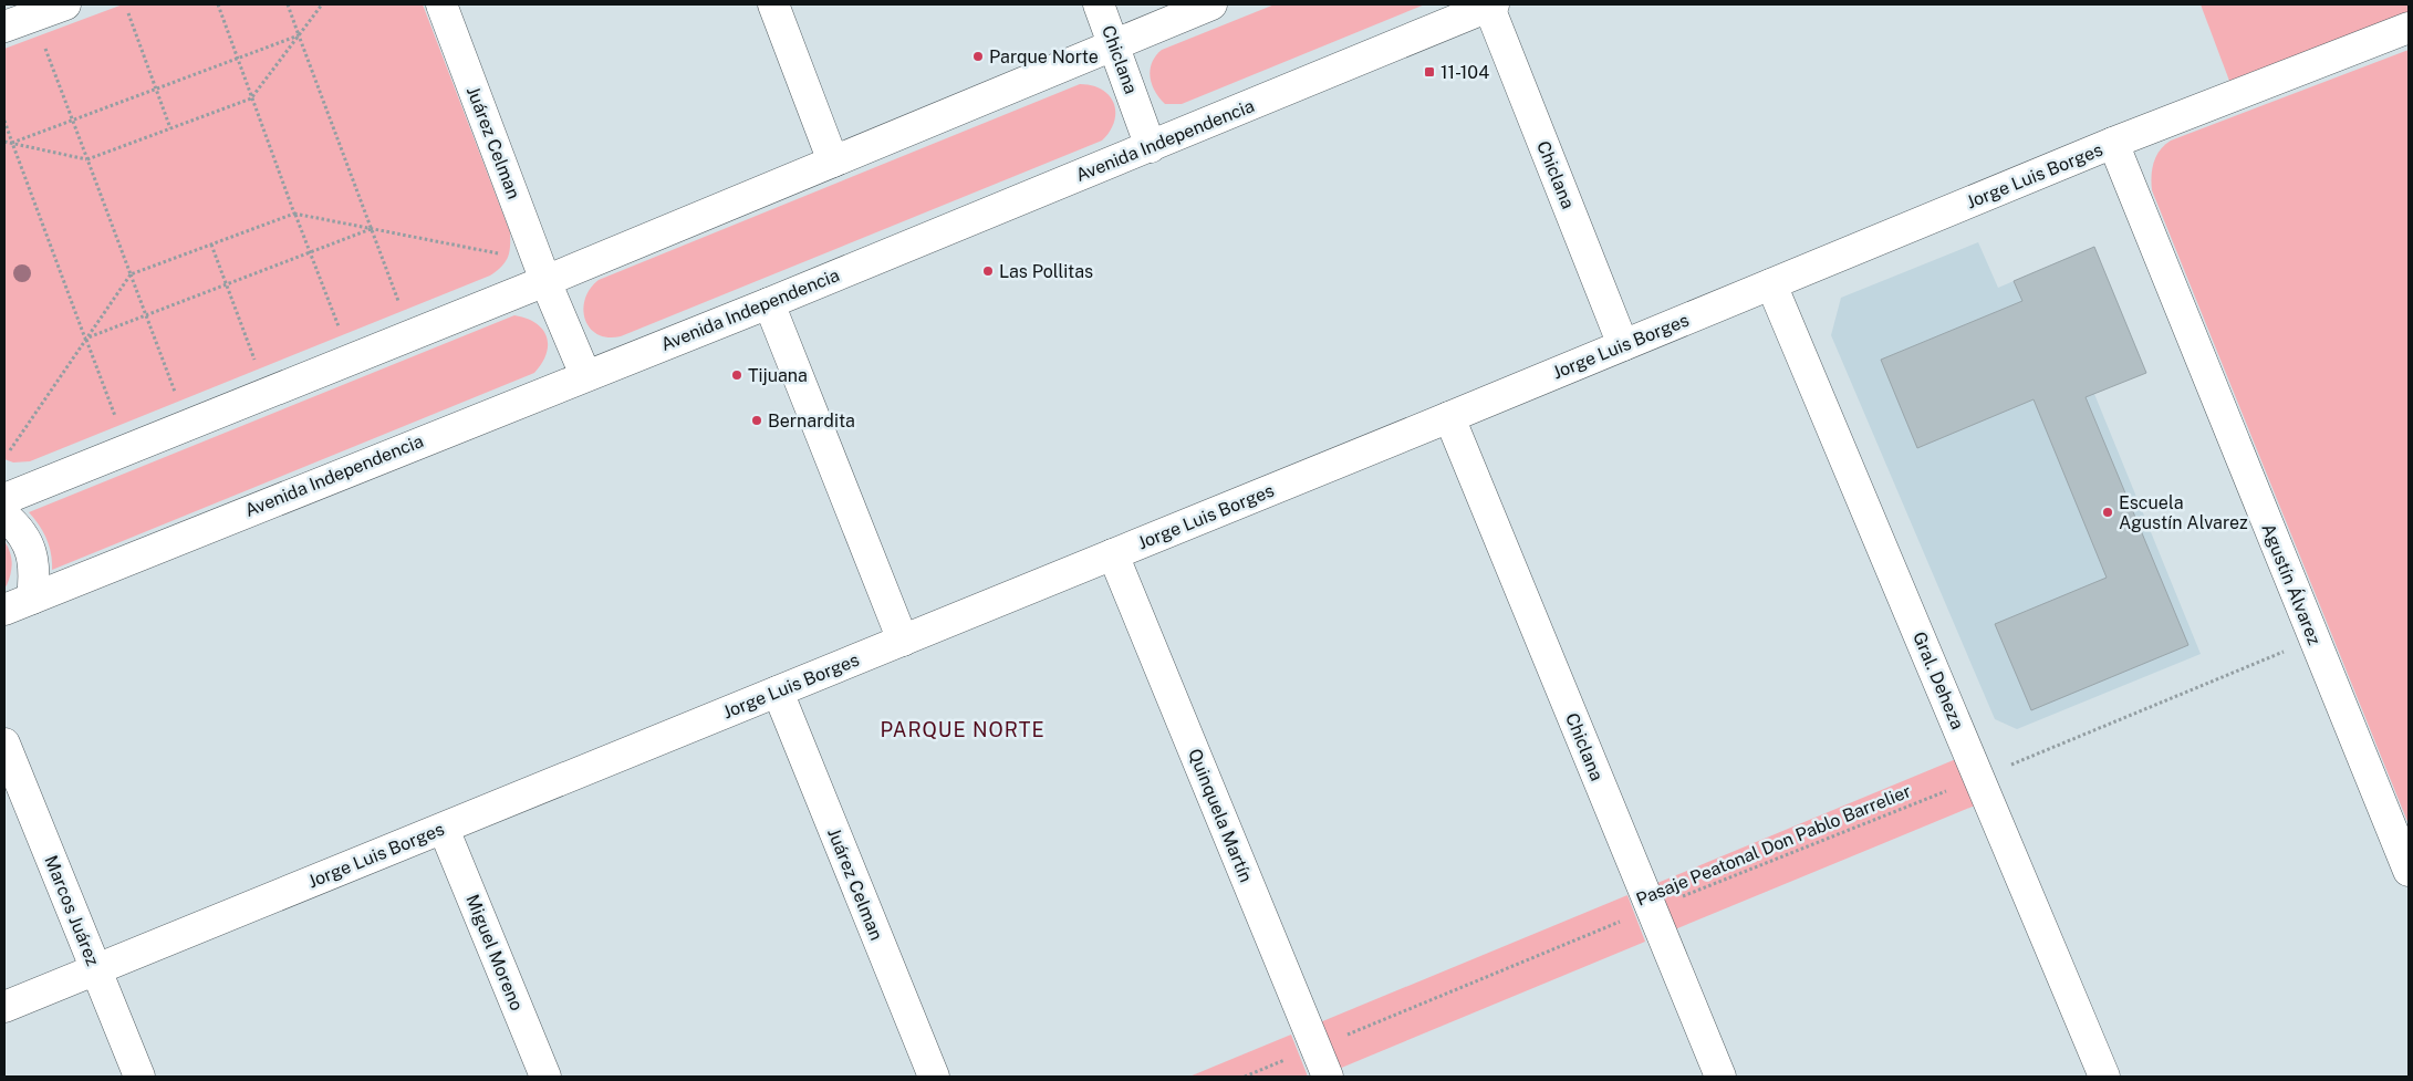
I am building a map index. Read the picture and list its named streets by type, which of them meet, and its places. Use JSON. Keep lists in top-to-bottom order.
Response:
{
  "streets": {
    "street": [
      "Chiclana",
      "Avenida Independencia",
      "Juárez Celman",
      "Jorge Luis Borges",
      "Agustín Álvarez",
      "Gral. Deheza",
      "Quinquela Martín",
      "Marcos Juárez",
      "Miguel Moreno"
    ],
    "path": ["Pasaje Peatonal Don Pablo Barrelier"]
  },
  "crossings": [
    ["Chiclana", "Avenida Independencia"],
    ["Chiclana", "Jorge Luis Borges"],
    ["Chiclana", "Pasaje Peatonal Don Pablo Barrelier"],
    ["Avenida Independencia", "Juárez Celman"],
    ["Juárez Celman", "Jorge Luis Borges"],
    ["Jorge Luis Borges", "Agustín Álvarez"],
    ["Jorge Luis Borges", "Gral. Deheza"],
    ["Jorge Luis Borges", "Quinquela Martín"],
    ["Jorge Luis Borges", "Marcos Juárez"],
    ["Jorge Luis Borges", "Miguel Moreno"],
    ["Agustín Álvarez", "Pasaje Peatonal Don Pablo Barrelier"],
    ["Gral. Deheza", "Pasaje Peatonal Don Pablo Barrelier"],
    ["Quinquela Martín", "Pasaje Peatonal Don Pablo Barrelier"]
  ],
  "districts": ["PARQUE NORTE"],
  "places": {
    "other": [
      "Parque Norte",
      "Las Pollitas",
      "Tijuana",
      "Bernardita",
      "Escuela Agustín Alvarez"
    ],
    "transit": ["11-104"]
  }
}
